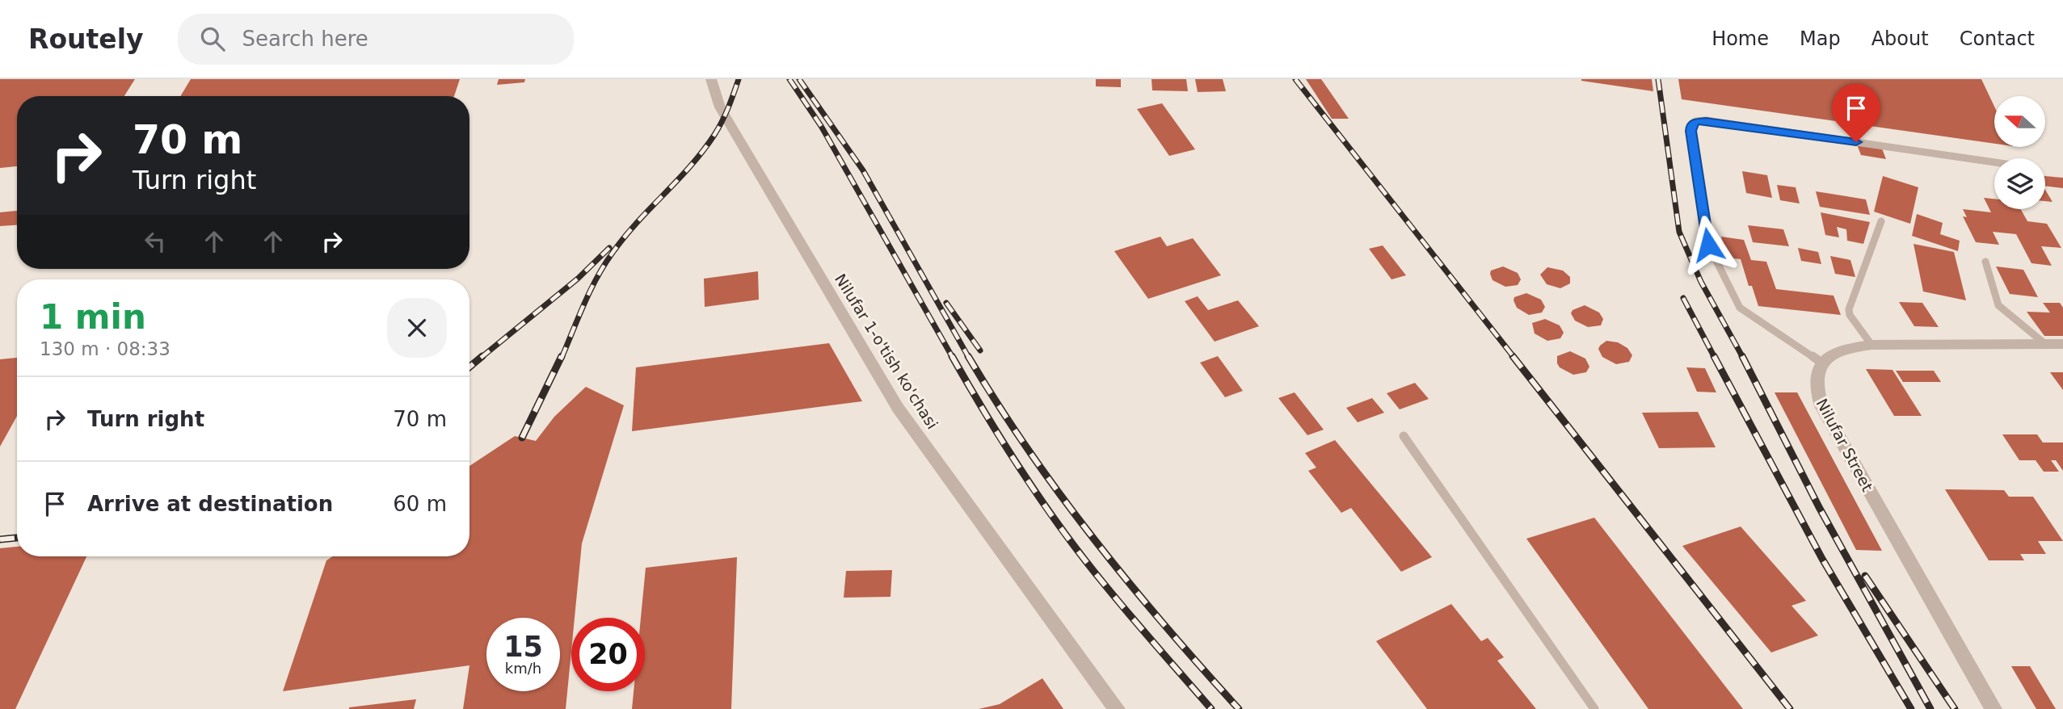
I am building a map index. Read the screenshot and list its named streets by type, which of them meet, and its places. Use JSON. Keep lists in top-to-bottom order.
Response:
{
  "streets": {
    "street": ["Nilufar 1-o'tish ko'chasi", "Nilufar Street"]
  },
  "north": "left",
  "page": {
    "header": "Routely",
    "search": "Search here",
    "nav": [
      "Home",
      "Map",
      "About",
      "Contact"
    ],
    "turn": ["70 m", "Turn right"],
    "heading": ["1 min", "130 m · 08:33"],
    "list": [
      {
        "name": "Turn right",
        "value": "70 m"
      },
      {
        "name": "Arrive at destination",
        "value": "60 m"
      }
    ],
    "speed": "15 km/h",
    "limit": "20"
  }
}
